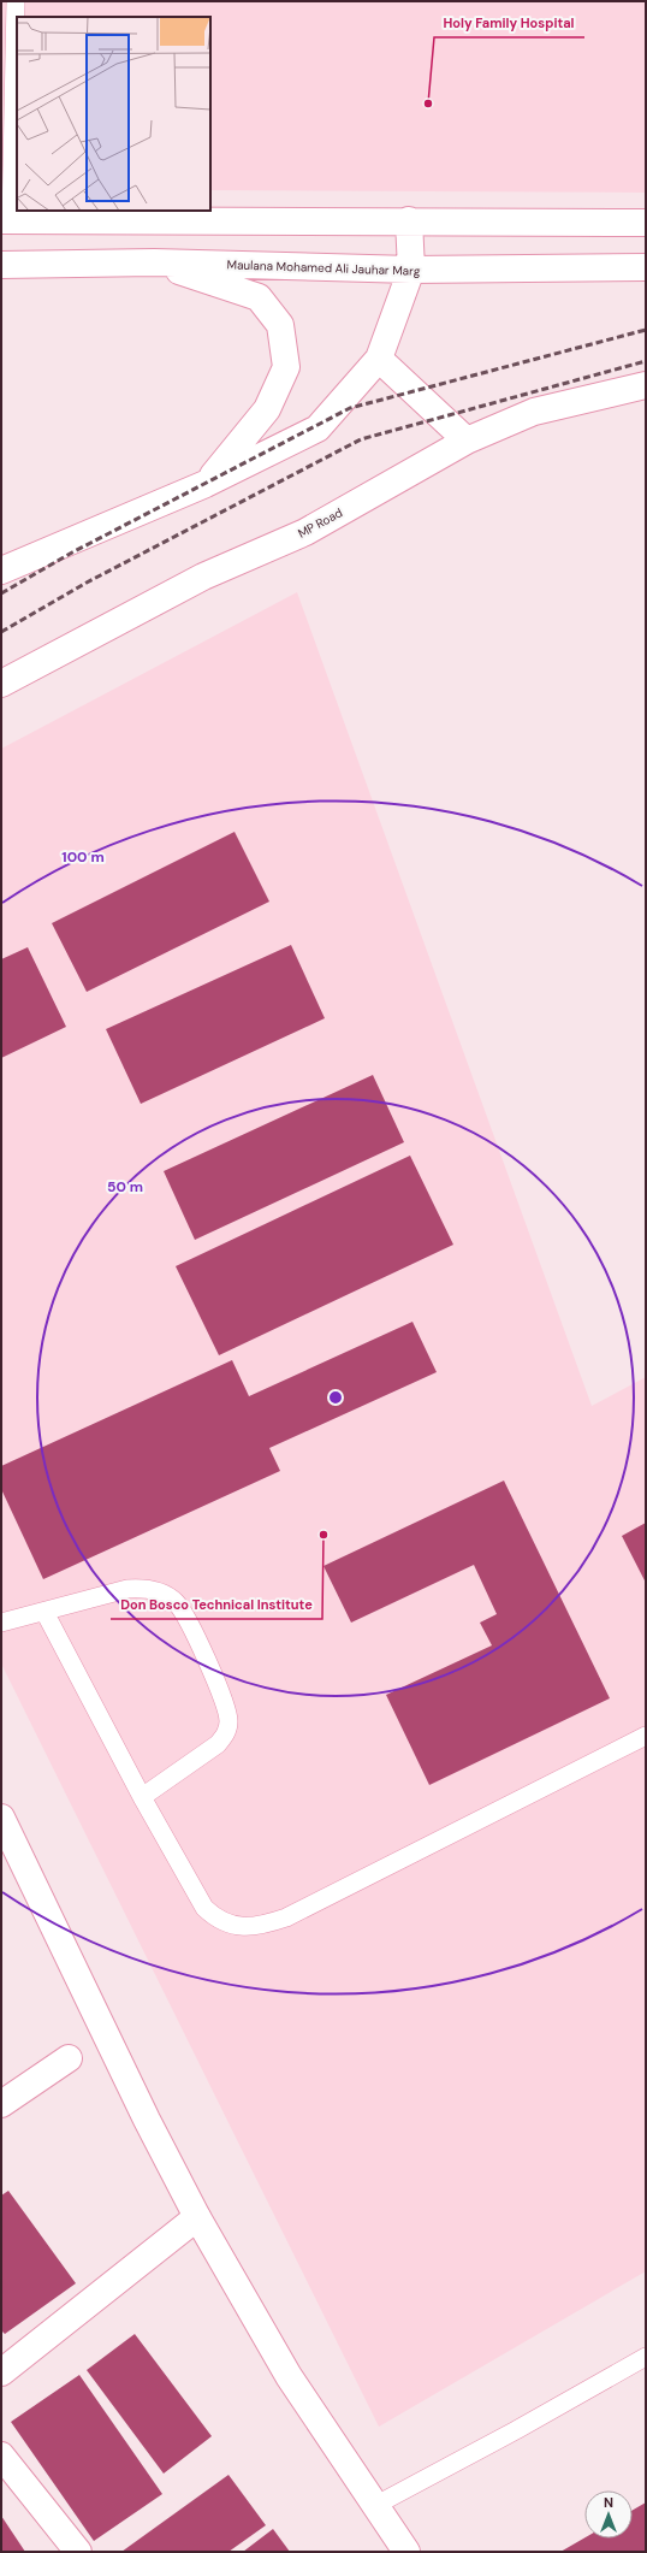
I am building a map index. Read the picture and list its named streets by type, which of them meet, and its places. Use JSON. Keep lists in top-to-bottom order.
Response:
{
  "streets": {
    "main road": ["Maulana Mohamed Ali Jauhar Marg", "MP Road"]
  },
  "places": ["Holy Family Hospital", "Don Bosco Technical Institute"],
  "north": "top",
  "rings": ["100 m", "50 m"]
}
